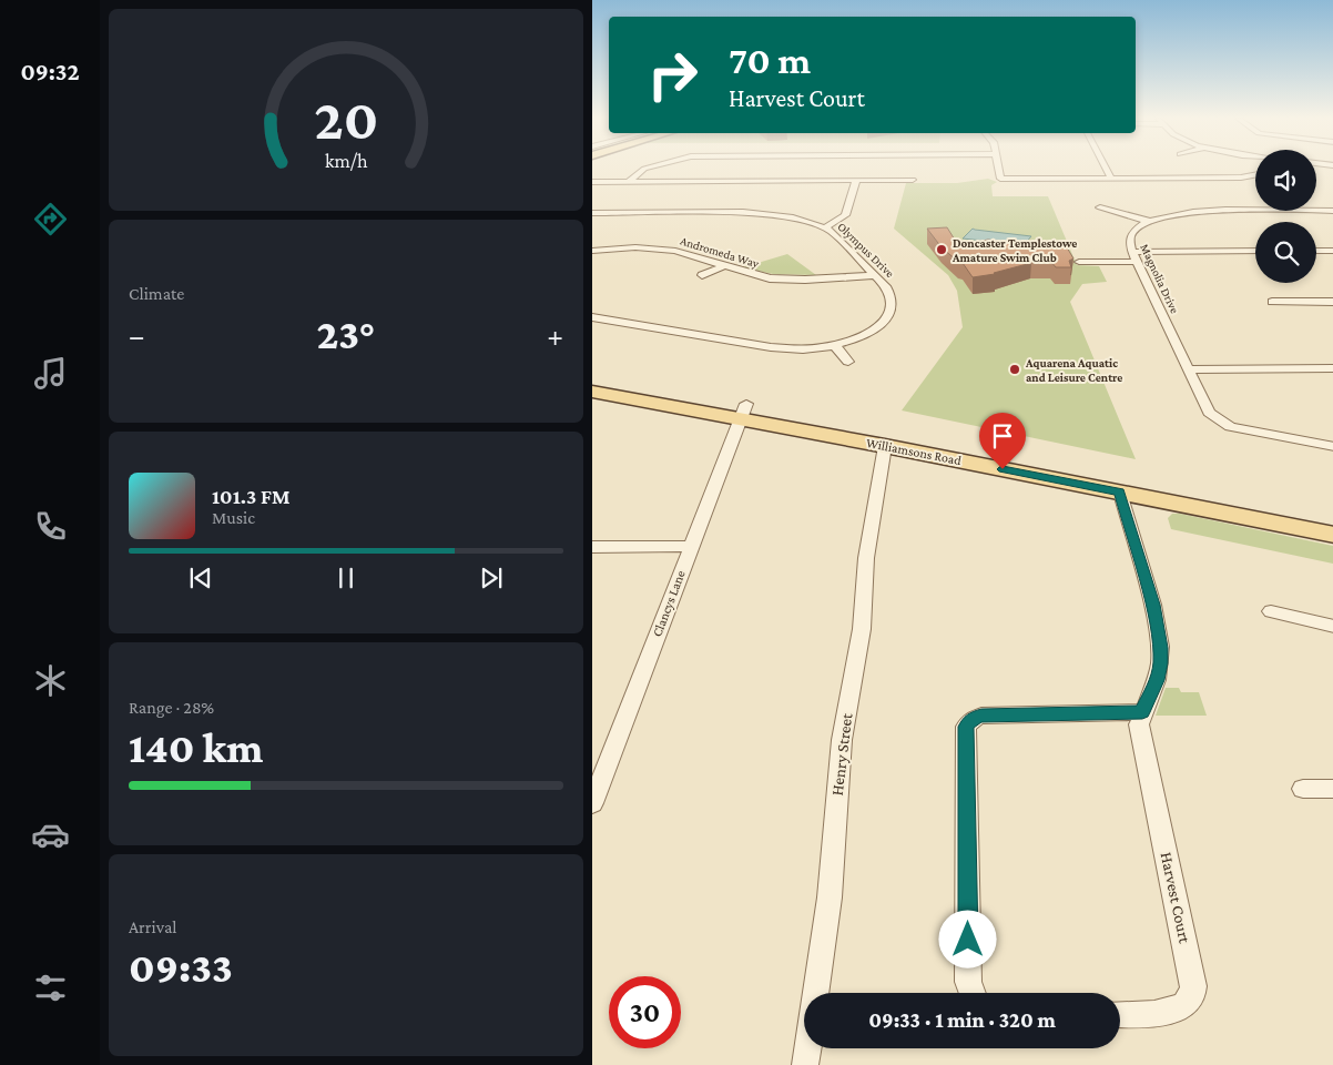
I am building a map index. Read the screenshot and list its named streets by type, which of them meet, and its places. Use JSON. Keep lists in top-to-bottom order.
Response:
{
  "streets": {
    "main road": ["Williamsons Road"],
    "street": [
      "Olympus Drive",
      "Andromeda Way",
      "Magnolia Drive",
      "Clancys Lane",
      "Henry Street",
      "Harvest Court"
    ]
  },
  "crossings": [
    ["Olympus Drive", "Andromeda Way"],
    ["Williamsons Road", "Clancys Lane"],
    ["Williamsons Road", "Henry Street"],
    ["Williamsons Road", "Harvest Court"]
  ],
  "places": ["Doncaster Templestowe Amature Swim Club", "Aquarena Aquatic and Leisure Centre"],
  "page": {
    "tabs": "09:32",
    "turn": ["70 m", "Harvest Court"],
    "tile": [
      "Climate",
      ["Range · 28%", "140 km"],
      ["Arrival", "09:33"]
    ],
    "heat": ["−", "23°", "+"],
    "song": ["101.3 FM", "Music"],
    "limit": "30",
    "trip": "09:33 · 1 min · 320 m",
    "gauge": ["20", "km/h"]
  }
}
